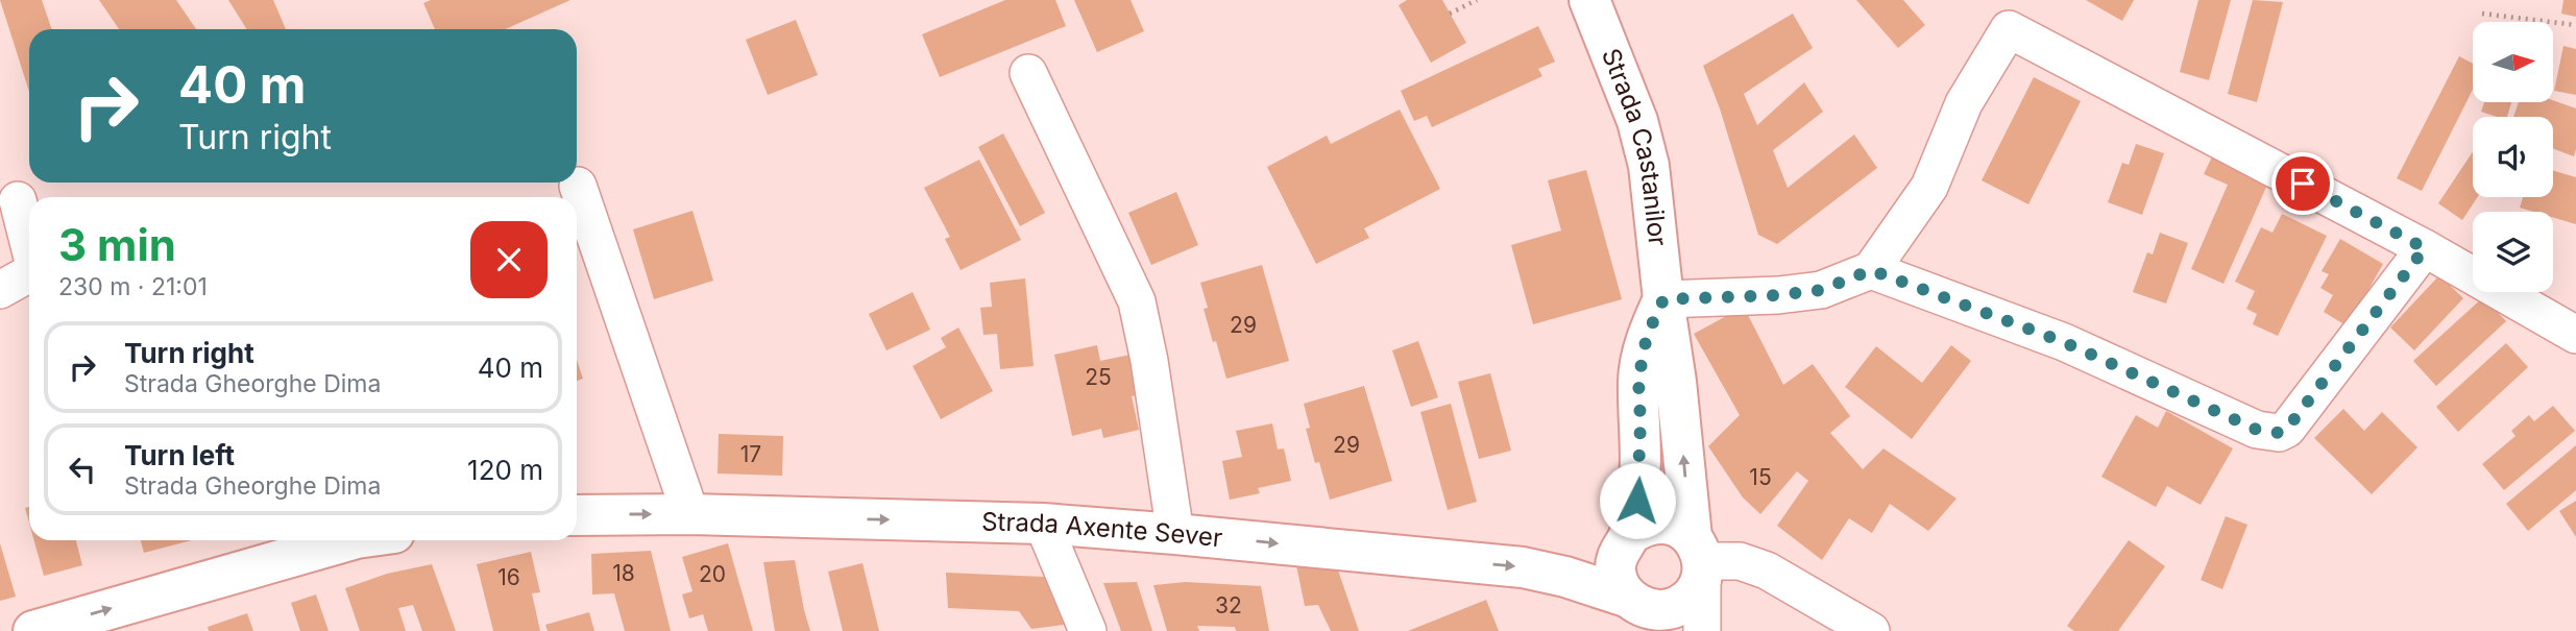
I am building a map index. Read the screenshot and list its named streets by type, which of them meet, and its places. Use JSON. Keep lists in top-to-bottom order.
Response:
{
  "streets": {
    "main road": ["Strada Castanilor", "Strada Axente Sever"]
  },
  "crossings": [
    ["Strada Castanilor", "Strada Axente Sever"]
  ],
  "one_way": ["Strada Axente Sever"],
  "house_numbers": [
    "29",
    "25",
    "29",
    "17",
    "15",
    "18",
    "20",
    "16",
    "32"
  ],
  "north": "right",
  "page": {
    "turn": ["40 m", "Turn right"],
    "heading": ["3 min", "230 m · 21:01"],
    "list": [
      {
        "name": "Turn right",
        "note": "Strada Gheorghe Dima",
        "value": "40 m"
      },
      {
        "name": "Turn left",
        "note": "Strada Gheorghe Dima",
        "value": "120 m"
      }
    ]
  }
}
